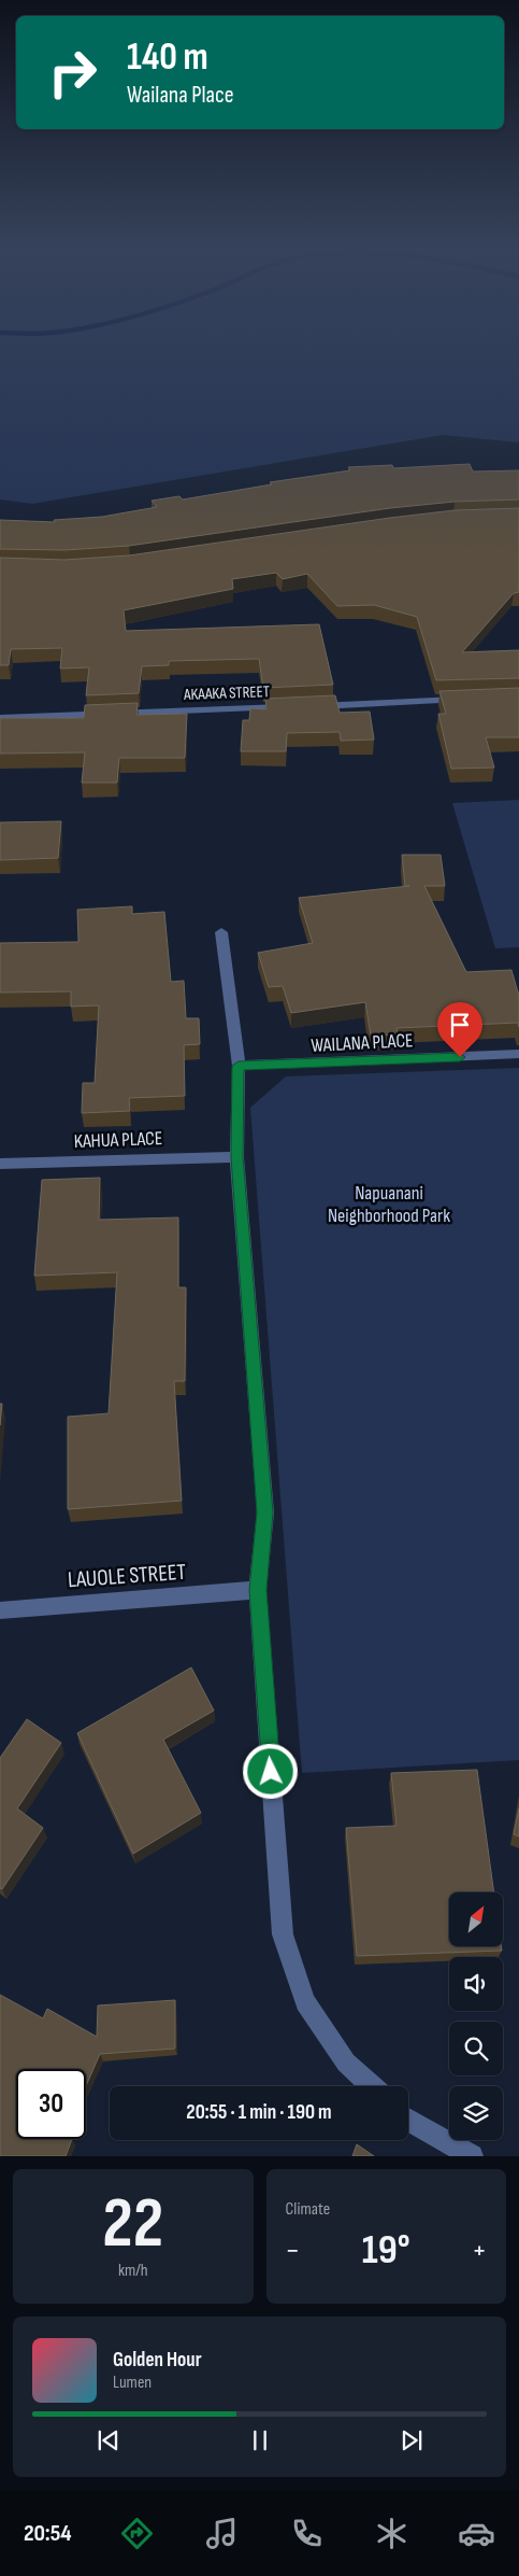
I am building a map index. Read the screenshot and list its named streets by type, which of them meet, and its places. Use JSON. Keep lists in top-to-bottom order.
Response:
{
  "streets": {
    "street": [
      "AKAAKA STREET",
      "WAILANA PLACE",
      "KAHUA PLACE",
      "LAUOLE STREET"
    ]
  },
  "parks": ["Napuanani Neighborhood Park"],
  "north": "top right",
  "page": {
    "turn": ["140 m", "Wailana Place"],
    "limit": "30",
    "trip": "20:55 · 1 min · 190 m",
    "tile": [
      ["22", "km/h"],
      "Climate"
    ],
    "heat": ["−", "19°", "+"],
    "song": ["Golden Hour", "Lumen"],
    "tabs": "20:54"
  }
}
